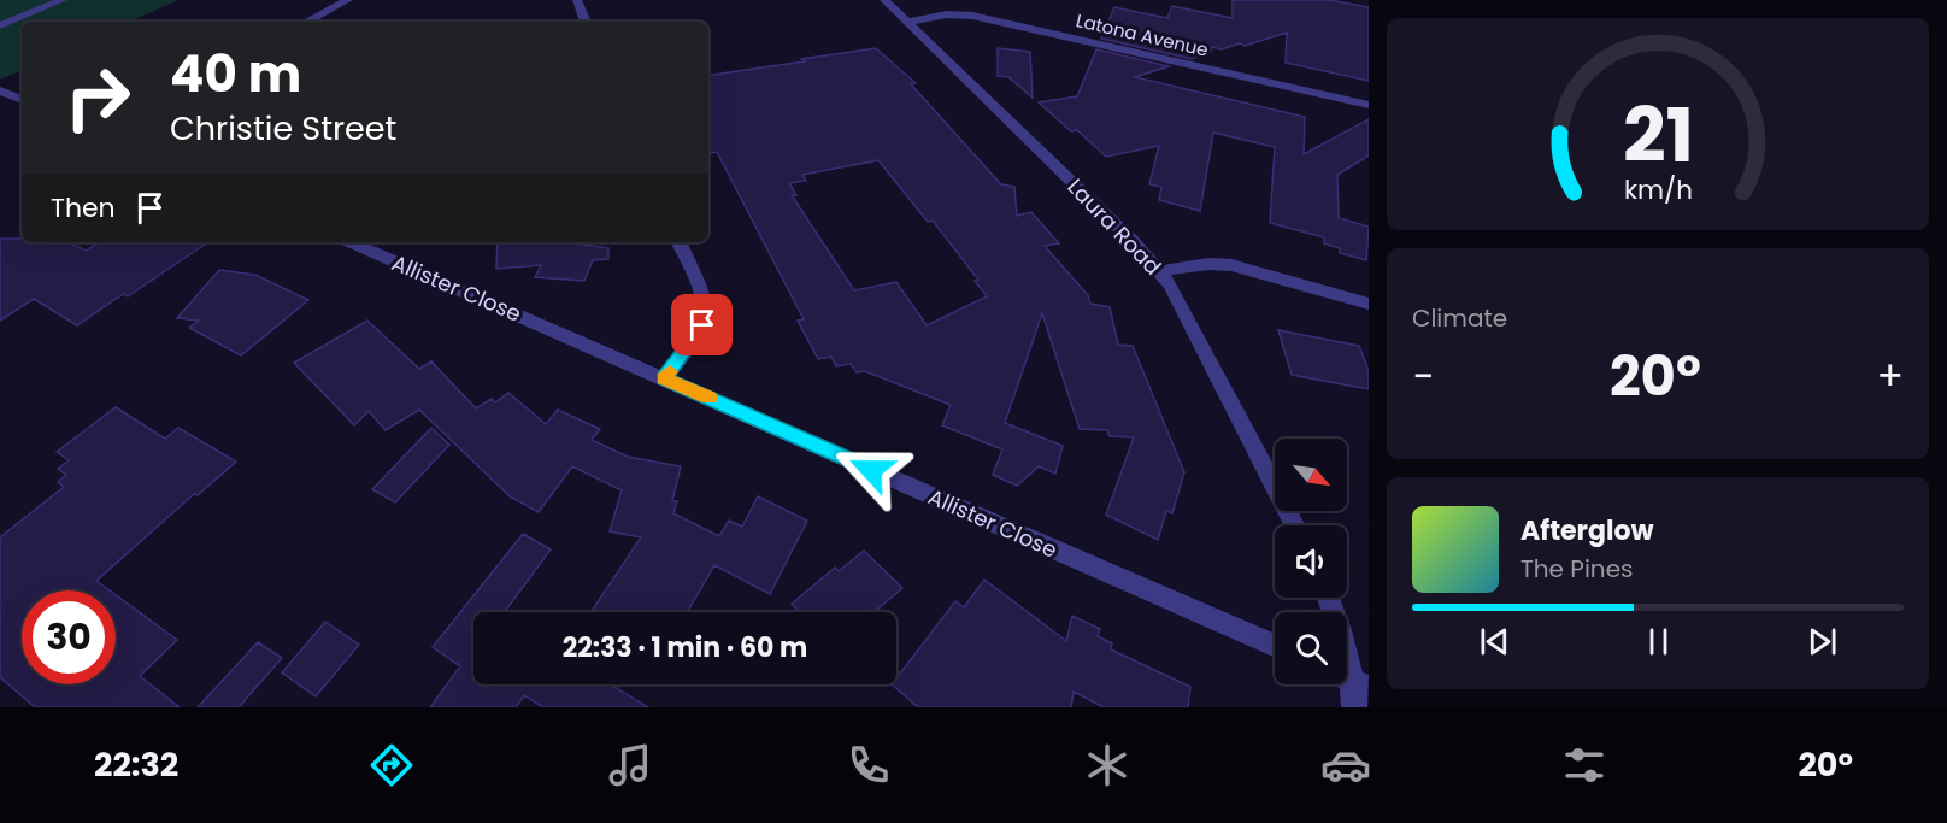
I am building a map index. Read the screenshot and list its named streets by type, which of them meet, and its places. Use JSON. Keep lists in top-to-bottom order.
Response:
{
  "streets": {
    "street": ["Latona Avenue", "Laura Road", "Allister Close"]
  },
  "crossings": [
    ["Latona Avenue", "Laura Road"]
  ],
  "north": "bottom right",
  "page": {
    "turn": ["40 m", "Christie Street"],
    "then": "Then",
    "tile": "Climate",
    "heat": ["−", "20°", "+"],
    "song": ["Afterglow", "The Pines"],
    "limit": "30",
    "trip": "22:33 · 1 min · 60 m",
    "tabs": ["22:32", "20°"],
    "gauge": ["21", "km/h"]
  }
}
